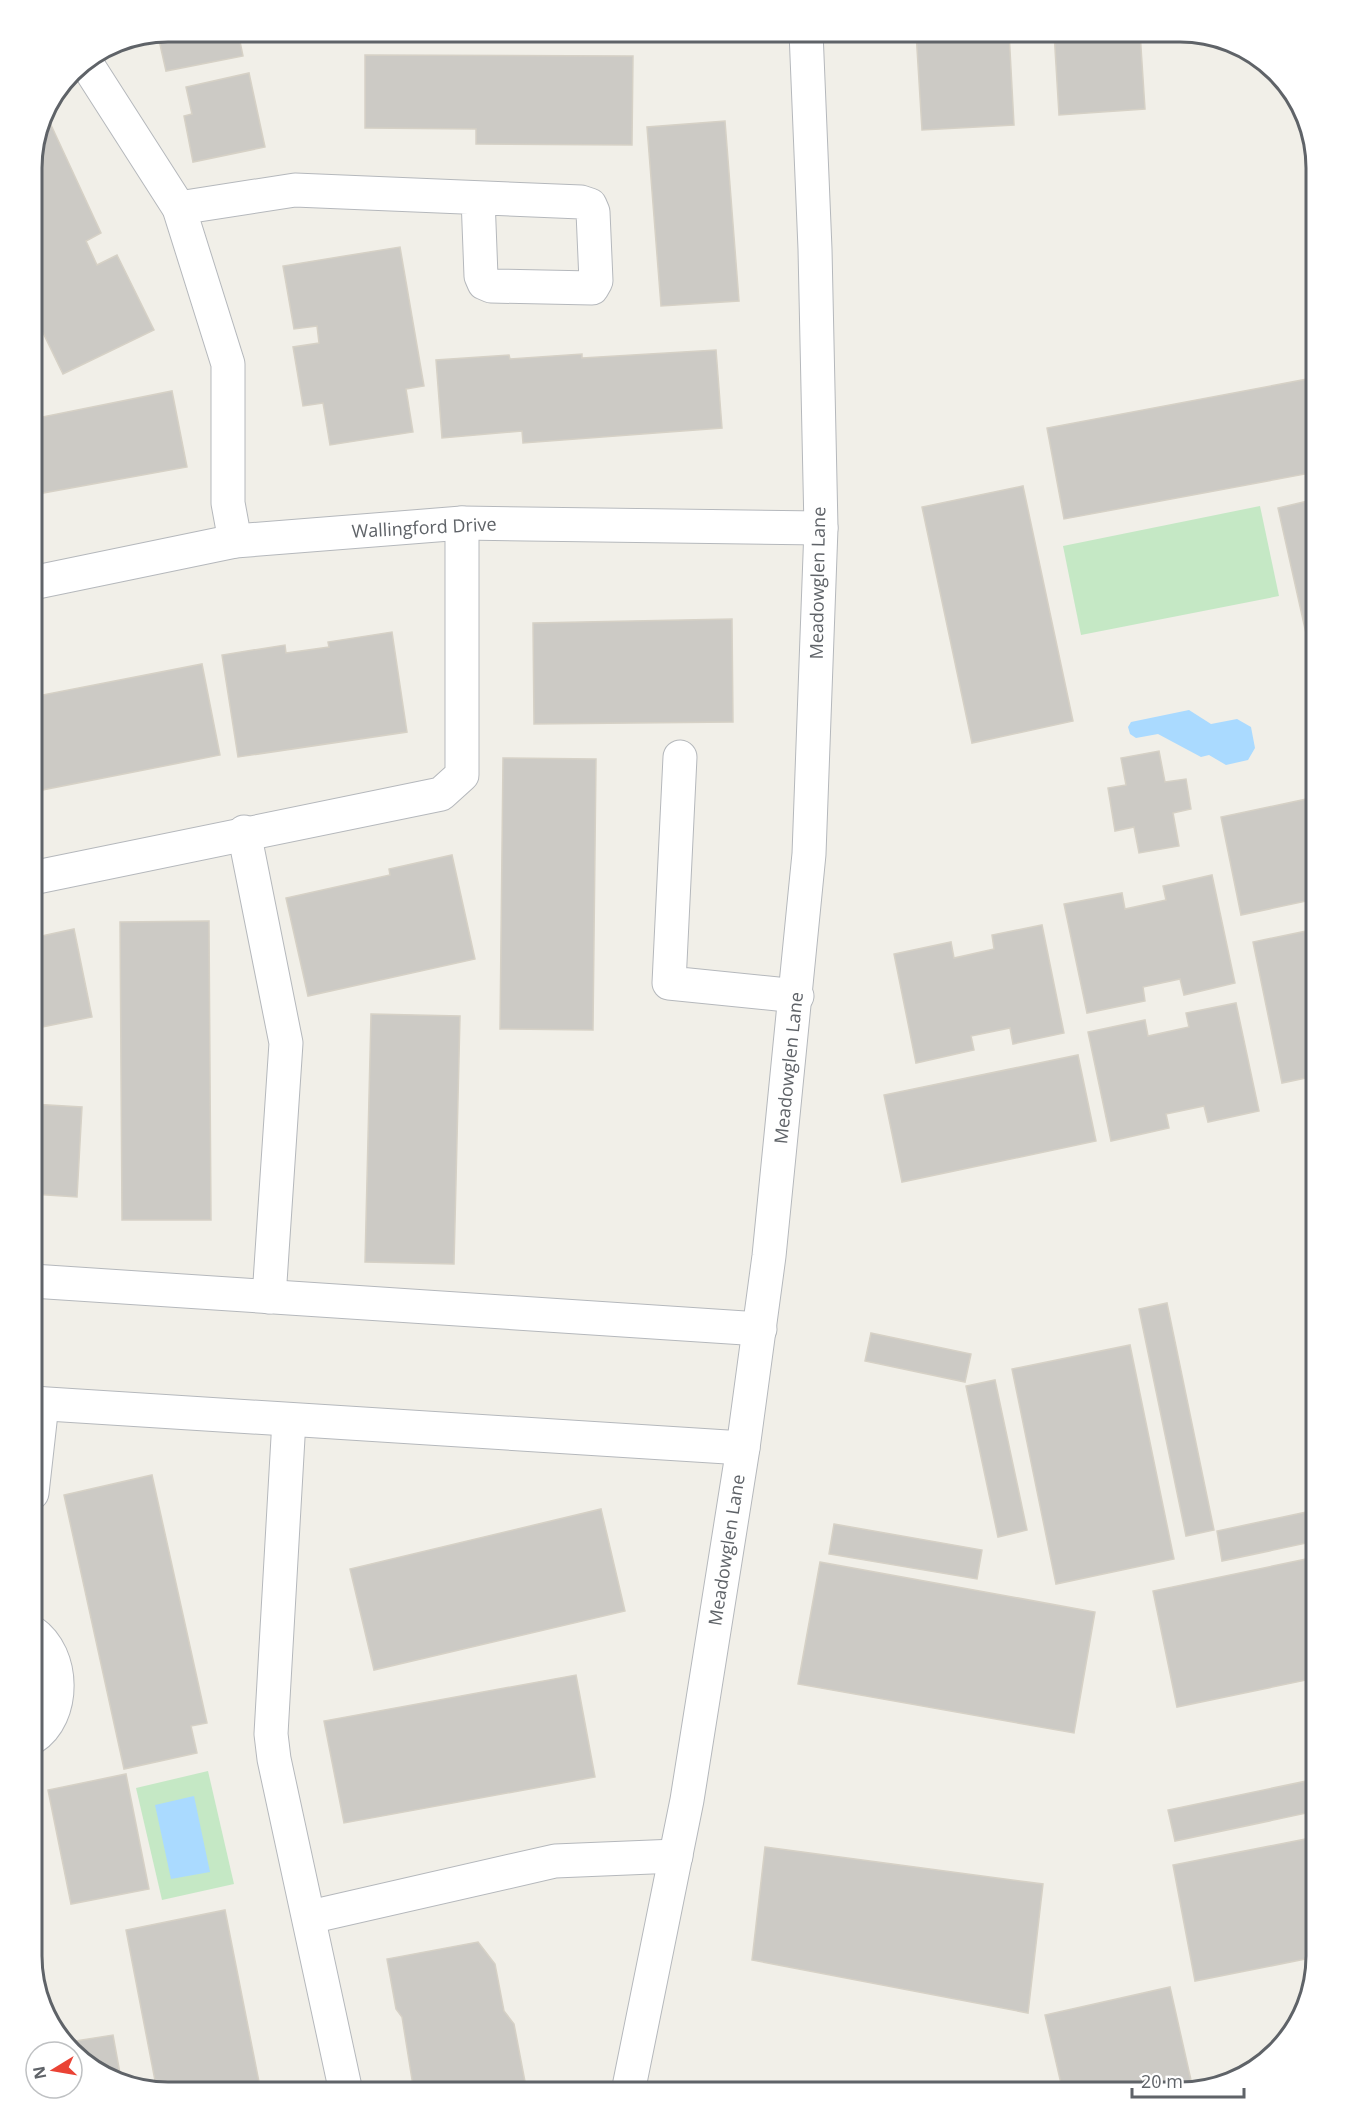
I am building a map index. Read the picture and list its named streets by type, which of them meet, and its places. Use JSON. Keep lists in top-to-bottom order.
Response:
{
  "streets": {
    "street": ["Wallingford Drive", "Meadowglen Lane"]
  },
  "crossings": [
    ["Wallingford Drive", "Meadowglen Lane"]
  ],
  "scale_bar": "20 m",
  "north": "left"
}
